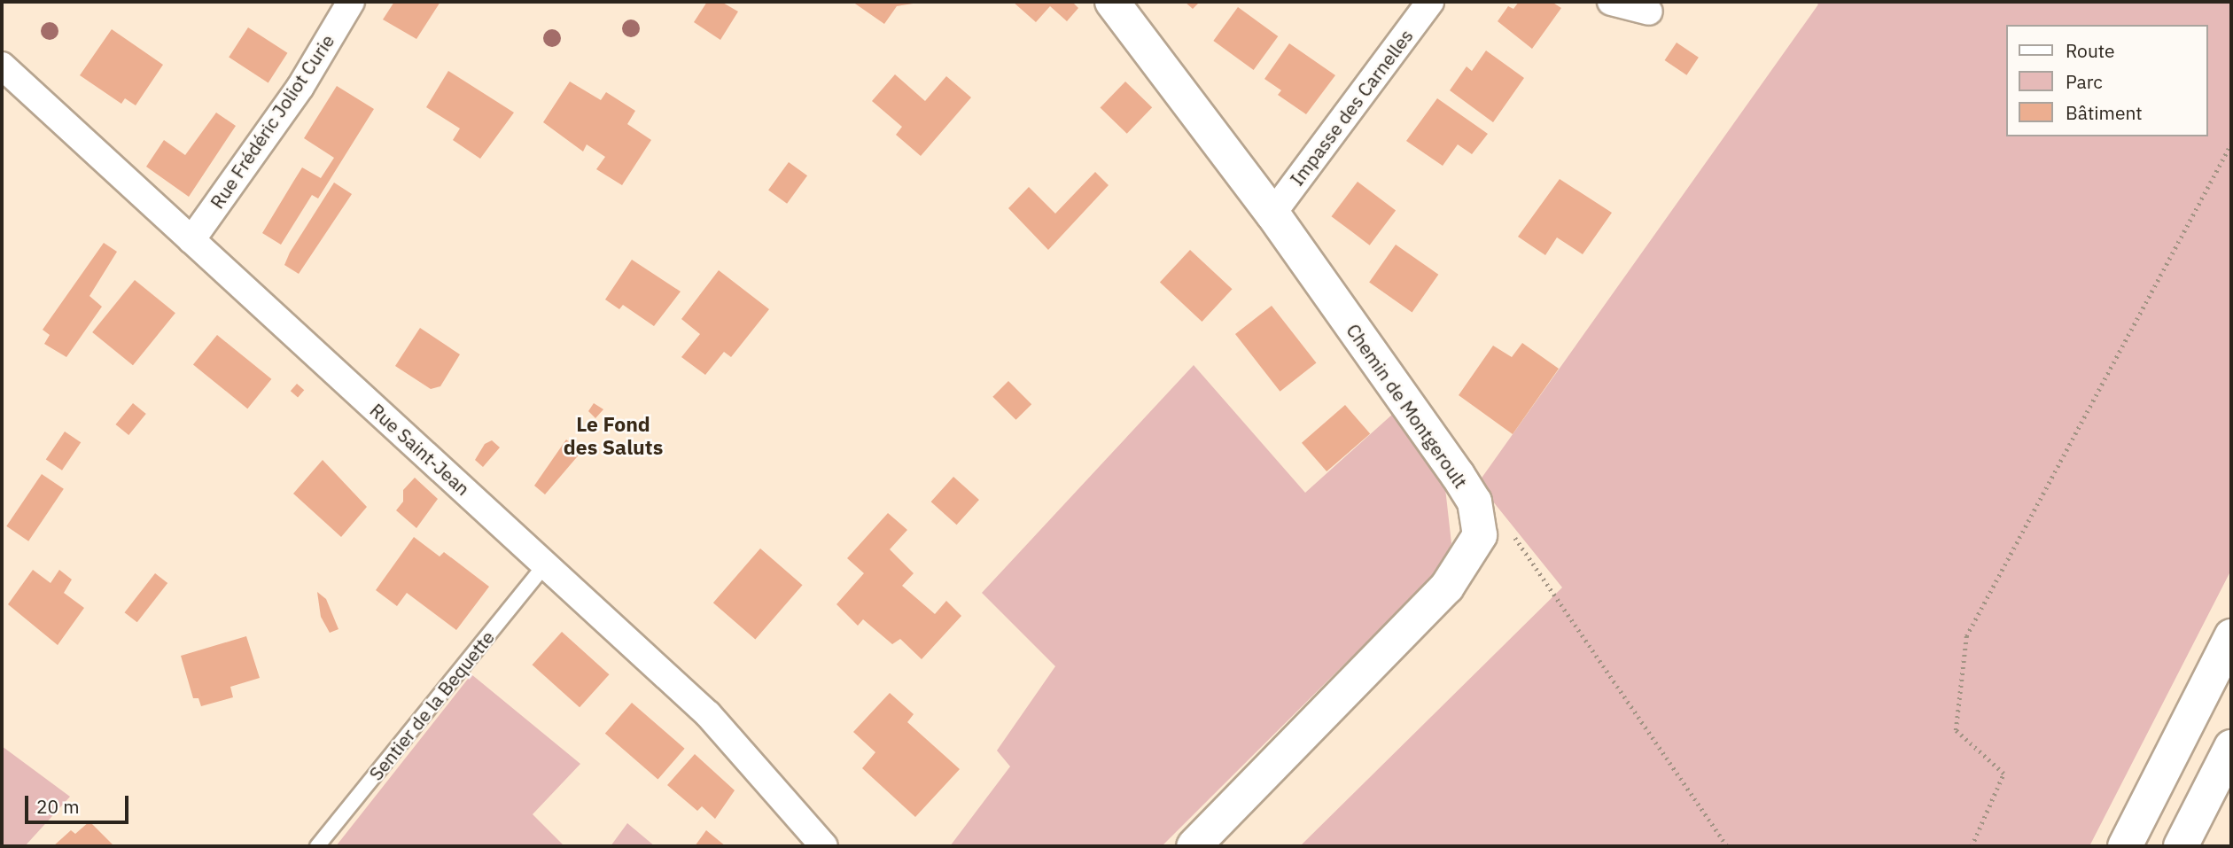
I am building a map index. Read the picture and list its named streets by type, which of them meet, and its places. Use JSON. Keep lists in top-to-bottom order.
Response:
{
  "streets": {
    "street": [
      "Impasse des Carnelles",
      "Rue Frédéric Joliot Curie",
      "Chemin de Montgeroult",
      "Rue Saint-Jean"
    ],
    "lane": ["Sentier de la Bequette"]
  },
  "crossings": [
    ["Impasse des Carnelles", "Chemin de Montgeroult"],
    ["Rue Frédéric Joliot Curie", "Rue Saint-Jean"],
    ["Rue Saint-Jean", "Sentier de la Bequette"]
  ],
  "districts": ["Le Fond des Saluts"],
  "legend": ["Route", "Parc", "Bâtiment"],
  "scale_bar": "20 m"
}
